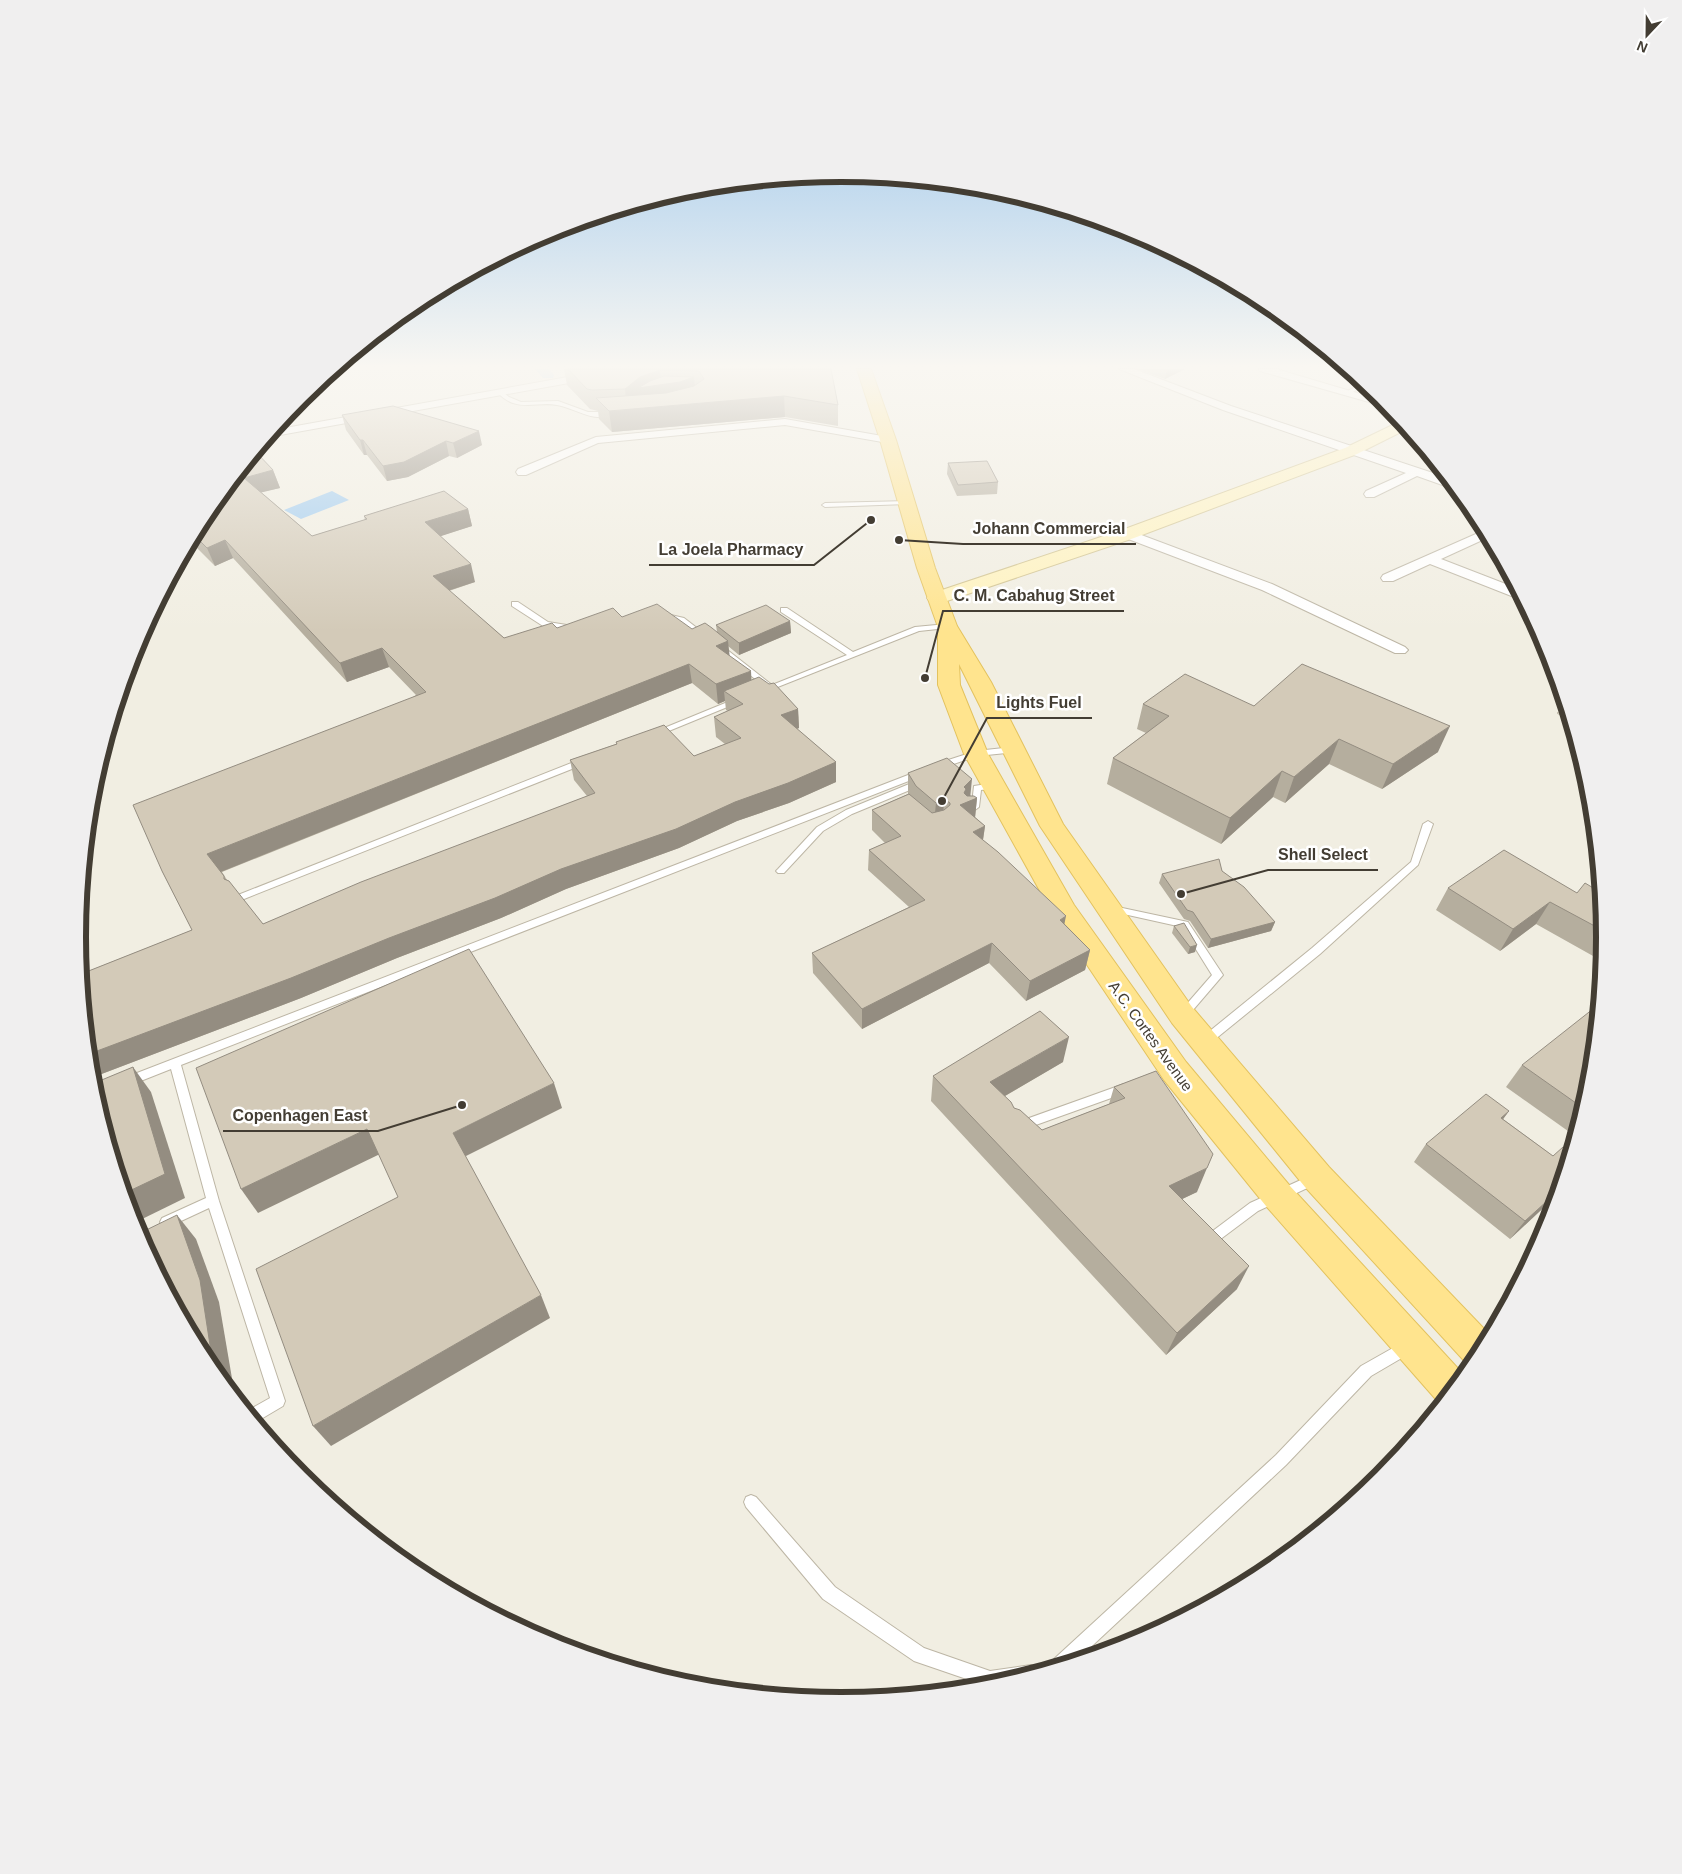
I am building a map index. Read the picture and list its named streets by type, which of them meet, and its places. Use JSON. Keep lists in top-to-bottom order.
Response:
{
  "streets": {
    "main road": ["A.C. Cortes Avenue"]
  },
  "places": [
    "La Joela Pharmacy",
    "Johann Commercial",
    "C. M. Cabahug Street",
    "Lights Fuel",
    "Shell Select",
    "Copenhagen East"
  ],
  "north": "bottom"
}
